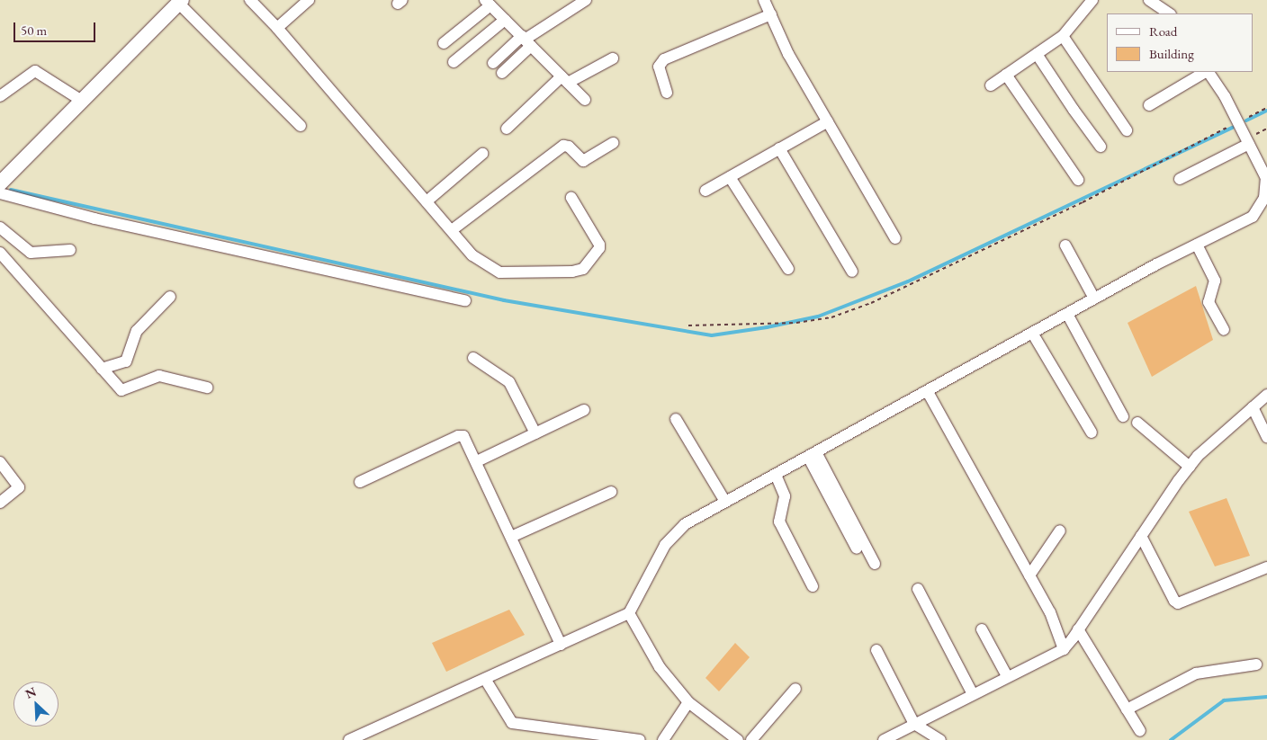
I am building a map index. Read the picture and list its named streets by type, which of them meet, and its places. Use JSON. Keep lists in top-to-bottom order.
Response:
{
  "legend": ["Road", "Building"],
  "scale_bar": "50 m",
  "north": "top left"
}
